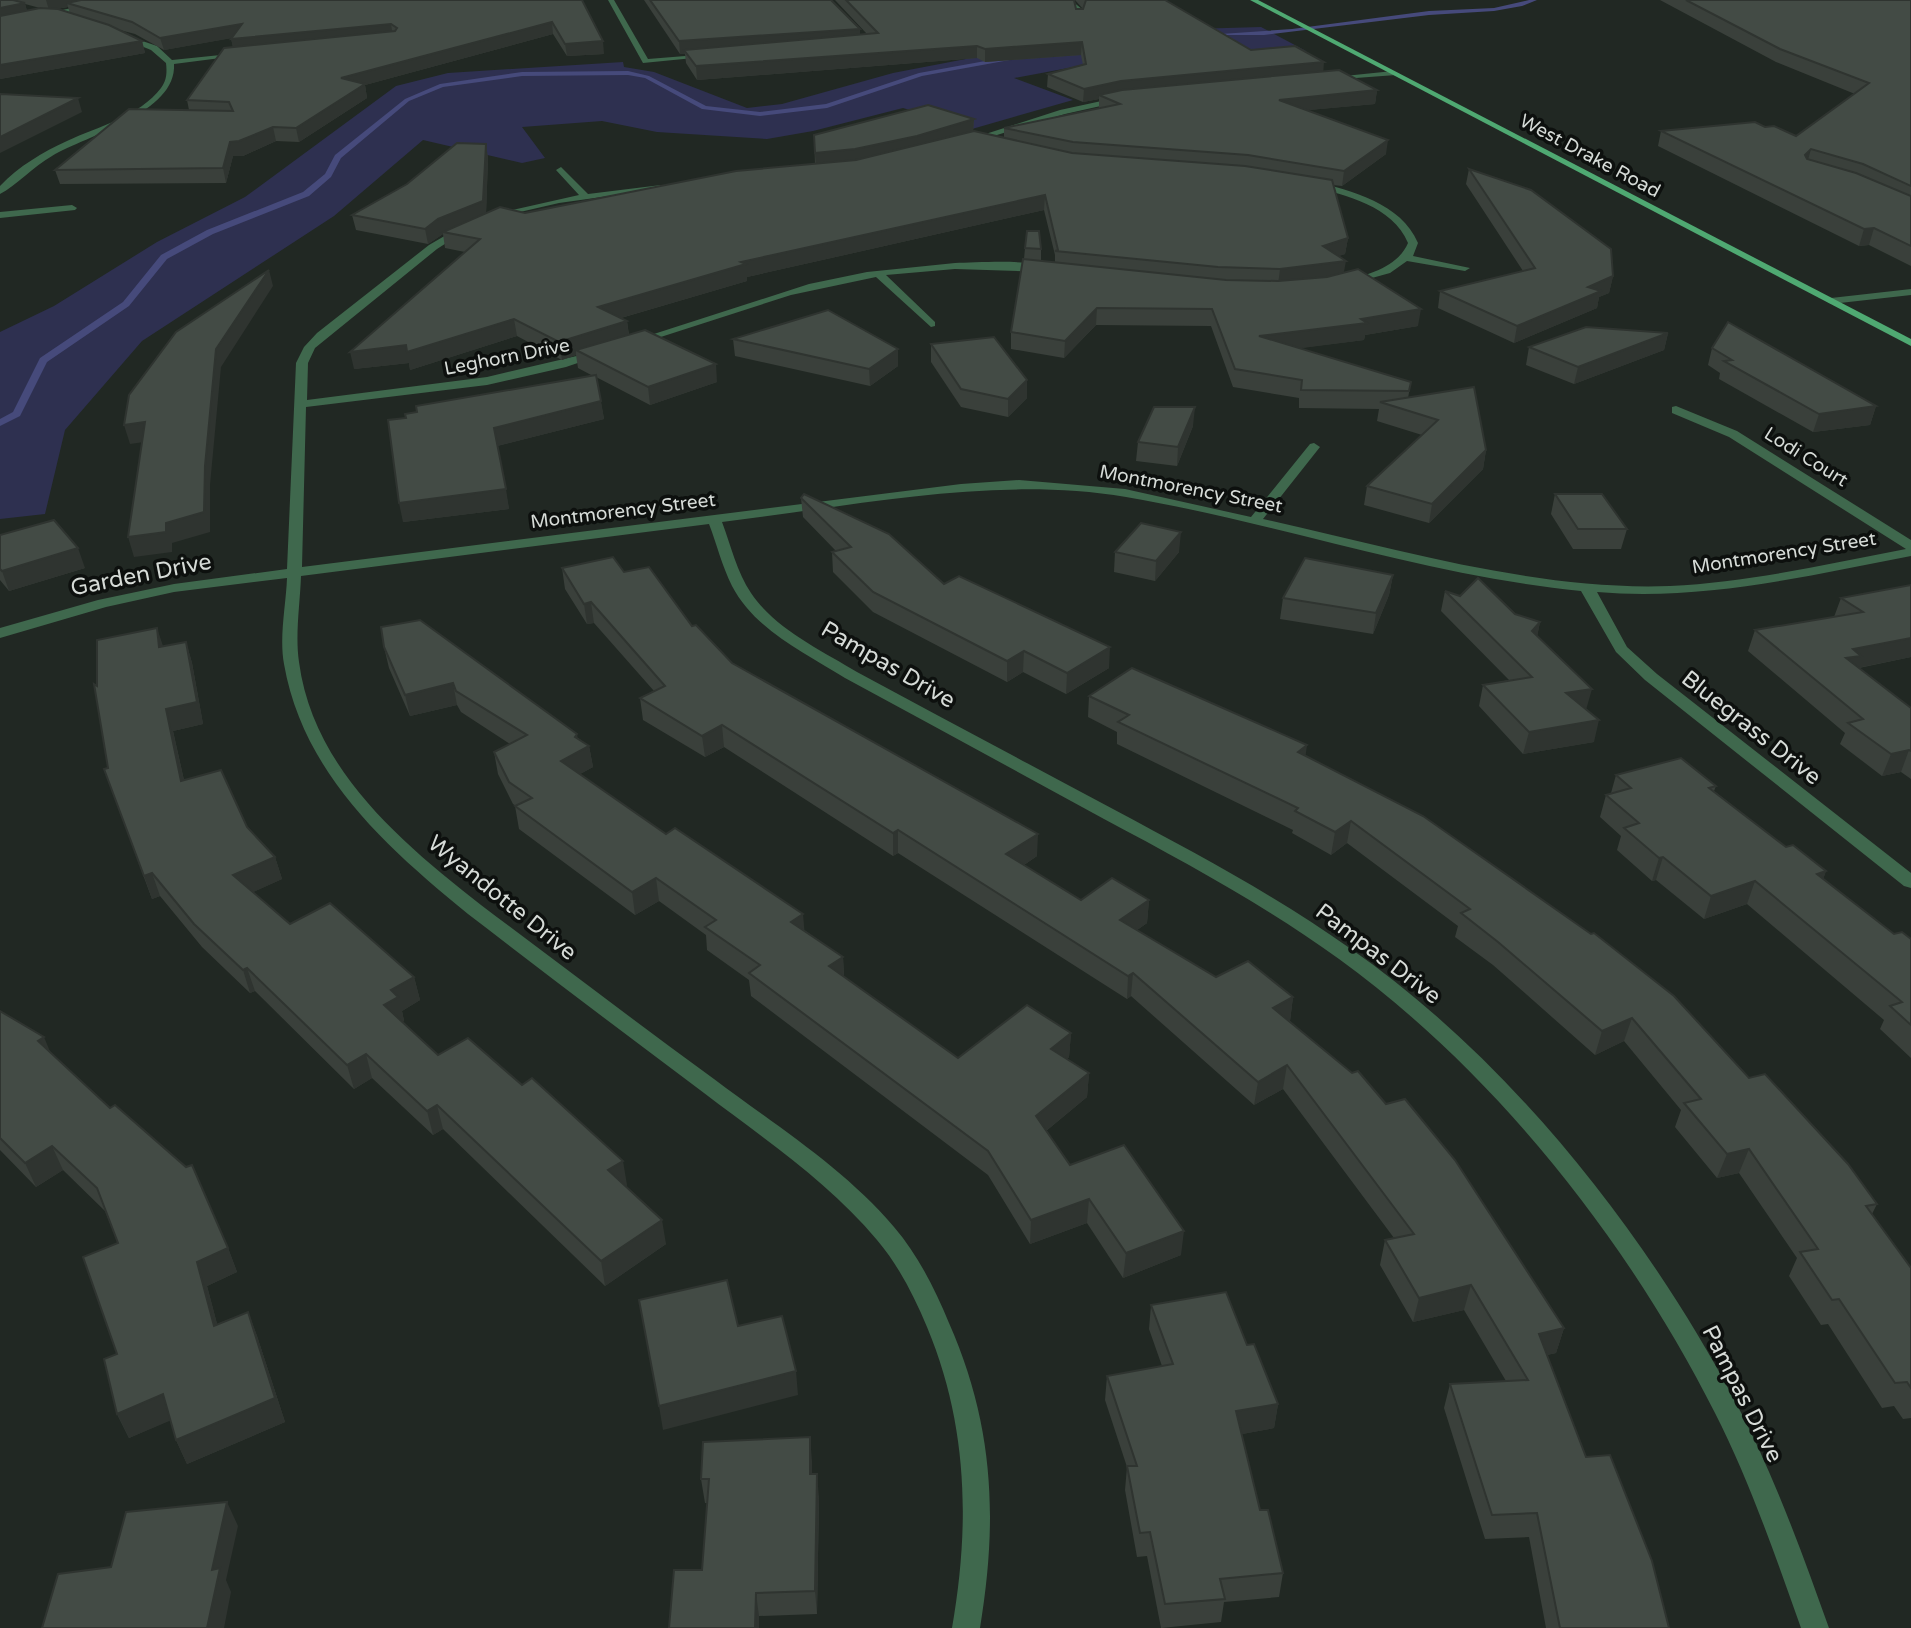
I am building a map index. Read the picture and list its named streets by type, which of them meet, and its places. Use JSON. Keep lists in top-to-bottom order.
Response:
{
  "streets": {
    "main road": ["West Drake Road"],
    "street": [
      "Leghorn Drive",
      "Lodi Court",
      "Montmorency Street",
      "Garden Drive",
      "Pampas Drive",
      "Bluegrass Drive",
      "Wyandotte Drive"
    ]
  },
  "crossings": [
    ["Leghorn Drive", "Wyandotte Drive"],
    ["Montmorency Street", "Garden Drive"],
    ["Montmorency Street", "Pampas Drive"],
    ["Montmorency Street", "Bluegrass Drive"],
    ["Montmorency Street", "Wyandotte Drive"],
    ["Garden Drive", "Wyandotte Drive"]
  ]
}
